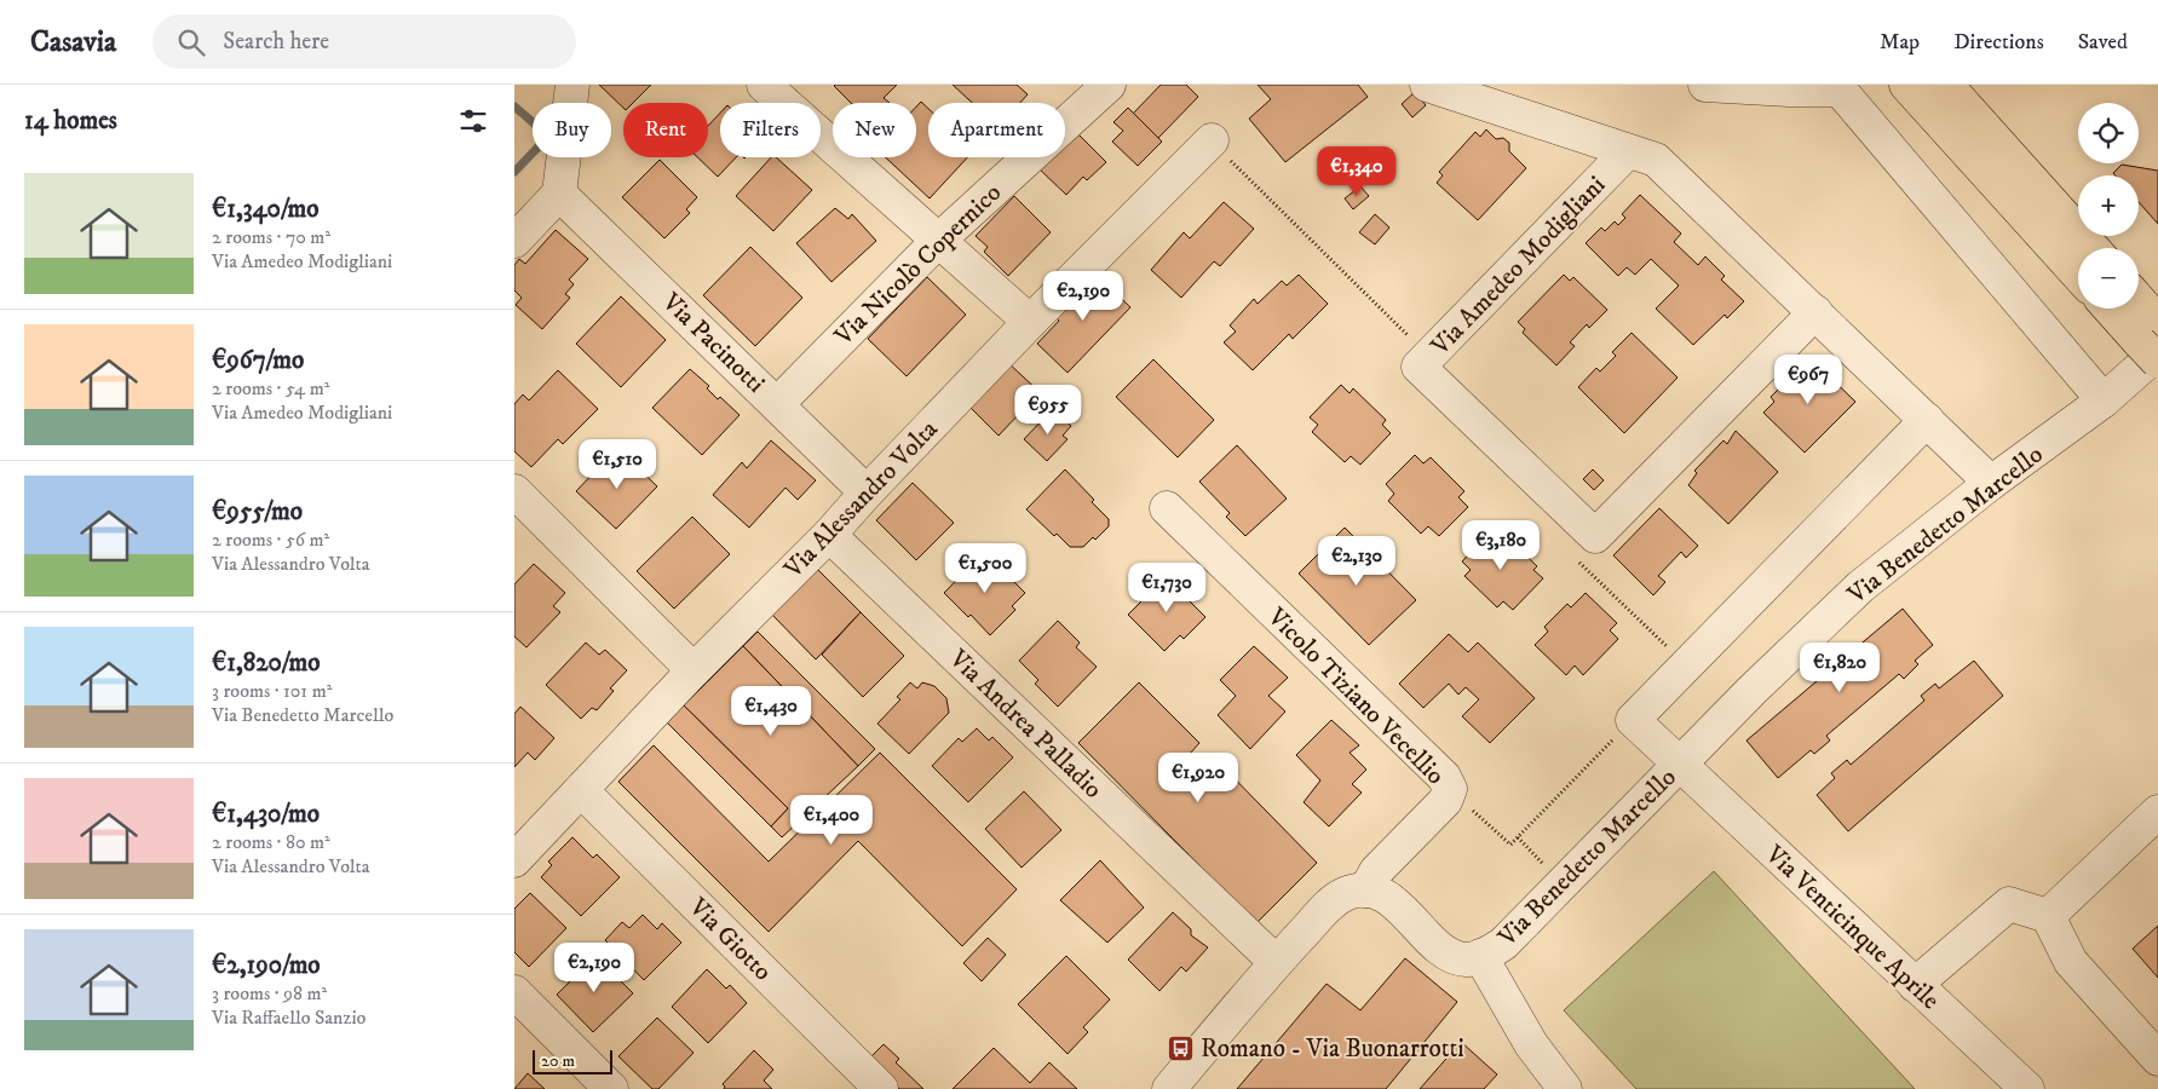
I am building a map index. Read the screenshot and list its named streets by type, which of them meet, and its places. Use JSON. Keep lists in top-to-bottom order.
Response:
{
  "streets": {
    "street": [
      "Via Nicolò Copernico",
      "Via Amedeo Modigliani",
      "Via Pacinotti",
      "Via Alessandro Volta",
      "Via Benedetto Marcello",
      "Vicolo Tiziano Vecellio",
      "Via Andrea Palladio",
      "Via Venticinque Aprile",
      "Via Giotto"
    ]
  },
  "crossings": [
    ["Via Nicolò Copernico", "Via Pacinotti"],
    ["Via Amedeo Modigliani", "Via Benedetto Marcello"],
    ["Via Pacinotti", "Via Alessandro Volta"],
    ["Via Alessandro Volta", "Via Andrea Palladio"],
    ["Via Alessandro Volta", "Via Giotto"],
    ["Via Benedetto Marcello", "Via Venticinque Aprile"]
  ],
  "places": {
    "bus stop": ["Romano - Via Buonarrotti"]
  },
  "scale_bar": "20 m",
  "page": {
    "header": "Casavia",
    "search": "Search here",
    "nav": ["Map", "Directions", "Saved"],
    "heading": "14 homes",
    "map_buttons": ["+", "−"],
    "chip": [
      "Buy",
      "Rent",
      "Filters",
      "New",
      "Apartment"
    ],
    "price": [
      "€1,340",
      "€2,190",
      "€967",
      "€955",
      "€1,510",
      "€3,180",
      "€2,130",
      "€1,500",
      "€1,730",
      "€1,820",
      "€1,430",
      "€1,920",
      "€1,400",
      "€2,190"
    ],
    "list": [
      {
        "name": "€1,340/mo",
        "note": "2 rooms · 70 m² · Via Amedeo Modigliani"
      },
      {
        "name": "€967/mo",
        "note": "2 rooms · 54 m² · Via Amedeo Modigliani"
      },
      {
        "name": "€955/mo",
        "note": "2 rooms · 56 m² · Via Alessandro Volta"
      },
      {
        "name": "€1,820/mo",
        "note": "3 rooms · 101 m² · Via Benedetto Marcello"
      },
      {
        "name": "€1,430/mo",
        "note": "2 rooms · 80 m² · Via Alessandro Volta"
      },
      {
        "name": "€2,190/mo",
        "note": "3 rooms · 98 m² · Via Raffaello Sanzio"
      }
    ],
    "scale": "20 m"
  }
}
